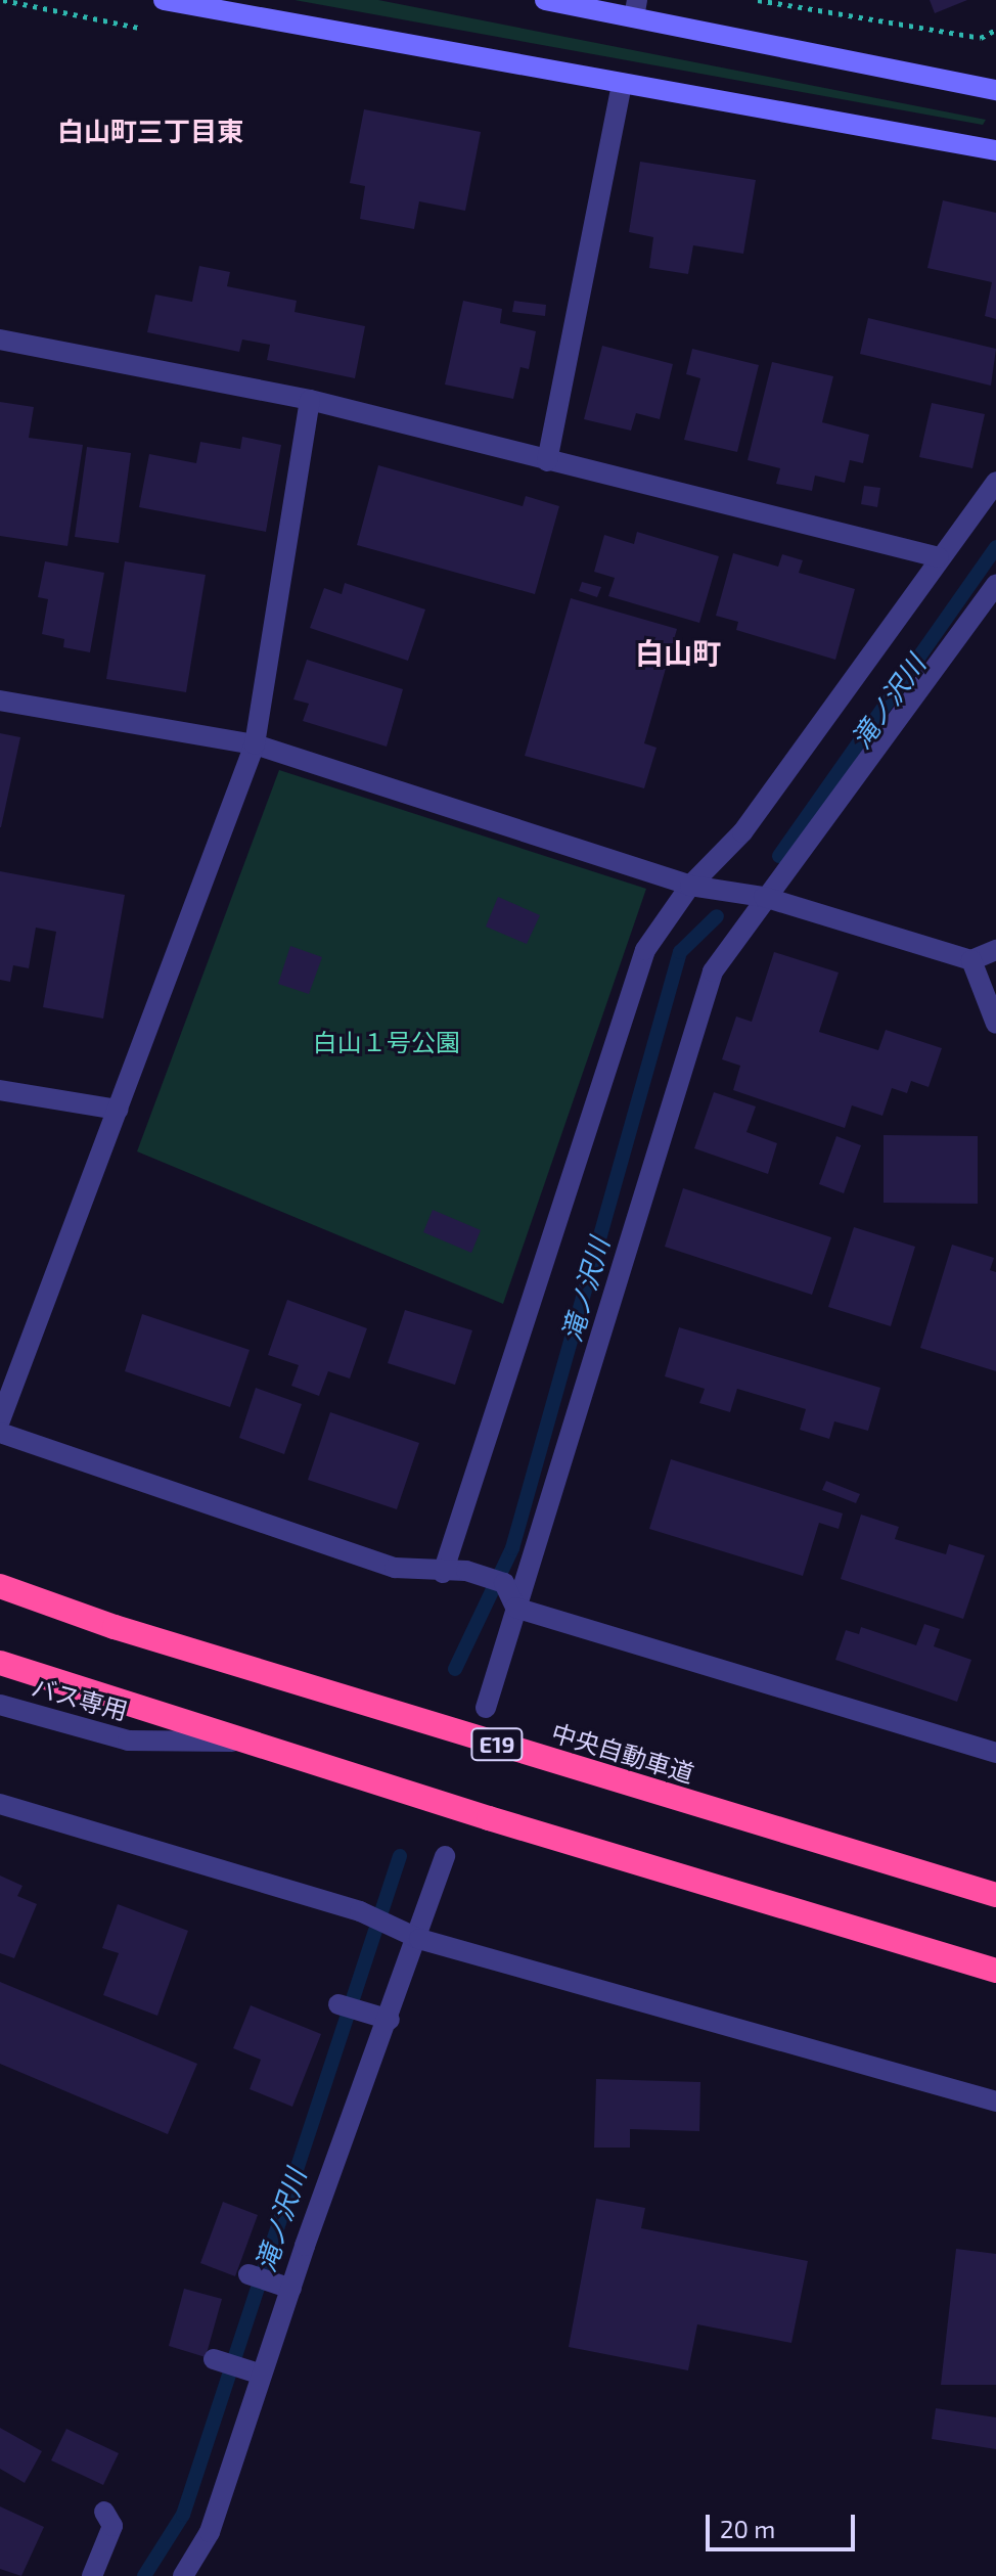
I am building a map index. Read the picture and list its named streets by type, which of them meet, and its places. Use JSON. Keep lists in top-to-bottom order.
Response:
{
  "streets": {
    "highway": ["E19", "中央自動車道"],
    "street": ["バス専用"]
  },
  "districts": ["白山町三丁目東", "白山町"],
  "water": ["滝ノ沢川"],
  "parks": ["白山１号公園"],
  "scale_bar": "20 m"
}
